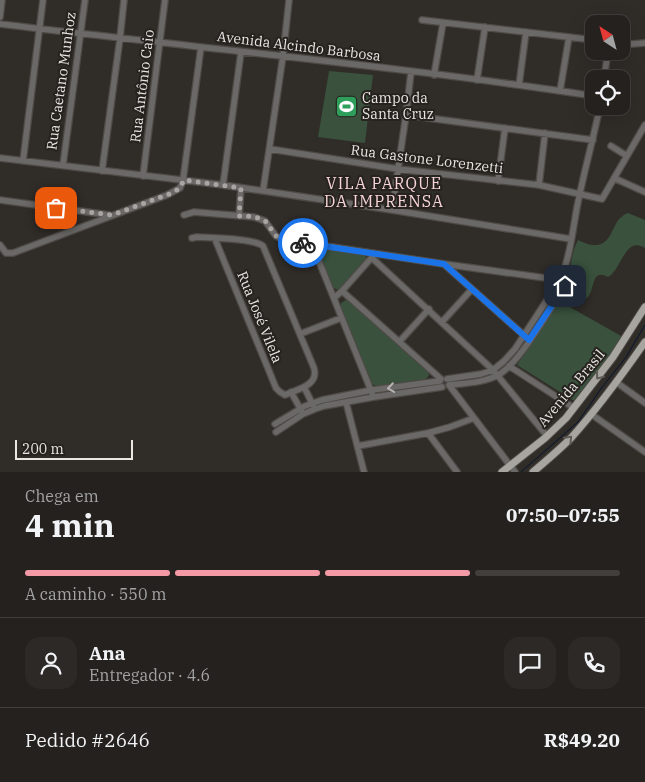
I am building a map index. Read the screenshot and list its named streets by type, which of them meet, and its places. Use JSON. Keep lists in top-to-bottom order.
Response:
{
  "streets": {
    "main road": ["Avenida Brasil"],
    "street": [
      "Avenida Alcindo Barbosa",
      "Rua Caetano Munhoz",
      "Rua Antônio Caio",
      "Rua Gastone Lorenzetti",
      "Rua José Vilela"
    ]
  },
  "crossings": [
    ["Avenida Alcindo Barbosa", "Rua Caetano Munhoz"],
    ["Avenida Alcindo Barbosa", "Rua Antônio Caio"]
  ],
  "districts": ["VILA PARQUE DA IMPRENSA"],
  "places": {
    "sports": ["Campo da Santa Cruz"]
  },
  "scale_bar": "200 m",
  "north": "top left",
  "page": {
    "scale": "200 m",
    "heading": ["4 min", "Chega em", "07:50–07:55"],
    "panel": [
      "Ana",
      "Entregador · 4.6",
      "Pedido #2646",
      "R$49.20"
    ],
    "bar": "A caminho · 550 m"
  }
}
